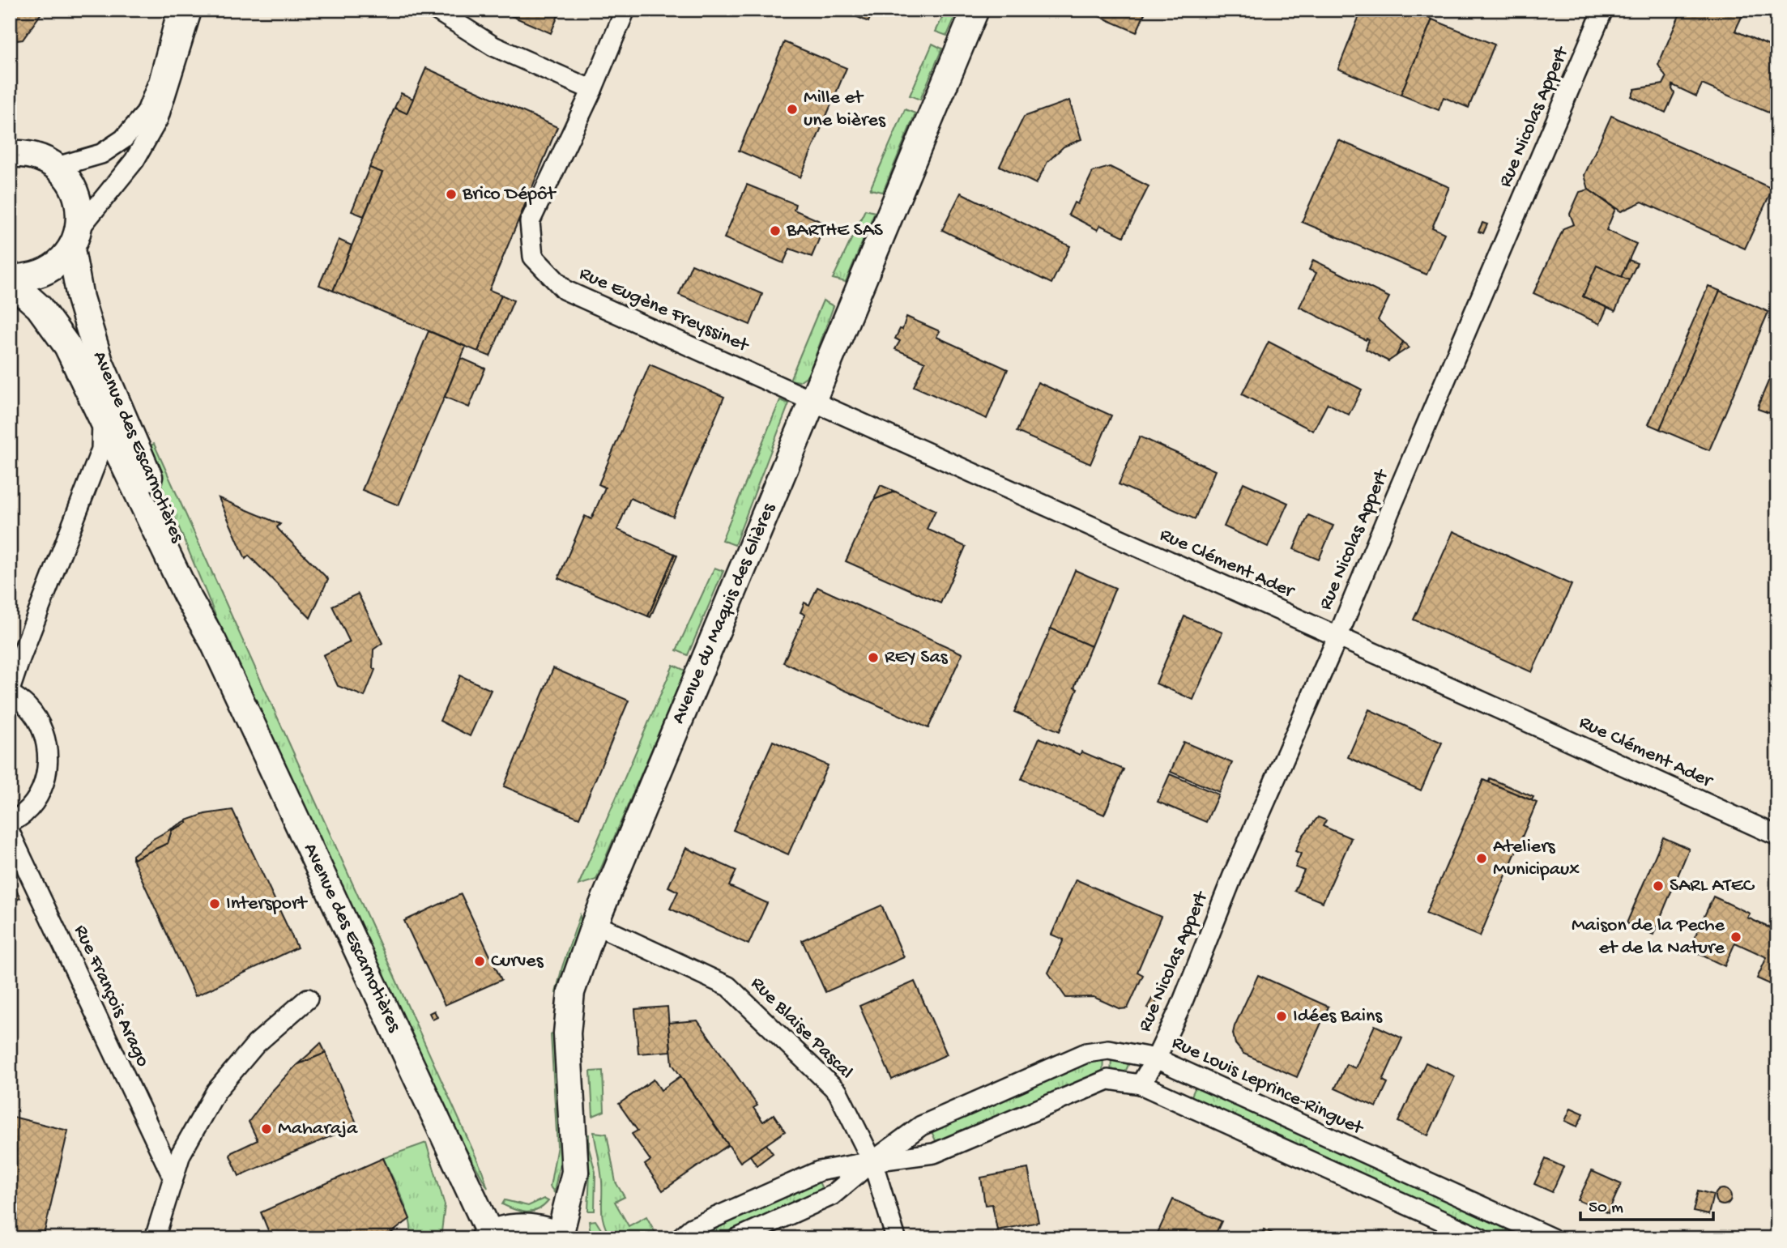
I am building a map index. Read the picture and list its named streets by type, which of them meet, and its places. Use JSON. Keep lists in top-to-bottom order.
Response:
{
  "streets": {
    "main road": ["Avenue des Escarnotières", "Avenue du Maquis des Glières"],
    "street": [
      "Rue Nicolas Appert",
      "Rue Eugène Freyssinet",
      "Rue Clément Ader",
      "Rue François Arago",
      "Rue Blaise Pascal",
      "Rue Louis Leprince-Ringuet"
    ]
  },
  "crossings": [
    ["Rue Nicolas Appert", "Rue Clément Ader"],
    ["Rue Nicolas Appert", "Rue Louis Leprince-Ringuet"],
    ["Rue Eugène Freyssinet", "Rue Clément Ader"],
    ["Rue Eugène Freyssinet", "Avenue du Maquis des Glières"],
    ["Rue Clément Ader", "Avenue du Maquis des Glières"],
    ["Avenue du Maquis des Glières", "Rue Blaise Pascal"],
    ["Rue Blaise Pascal", "Rue Louis Leprince-Ringuet"]
  ],
  "places": [
    "Mille et une bières",
    "Brico Dépôt",
    "BARTHE SAS",
    "REY Sas",
    "Ateliers Municipaux",
    "SARL ATEC",
    "Intersport",
    "Maison de la Peche et de la Nature",
    "Curves",
    "Idées Bains",
    "Maharaja"
  ],
  "scale_bar": "50 m"
}
